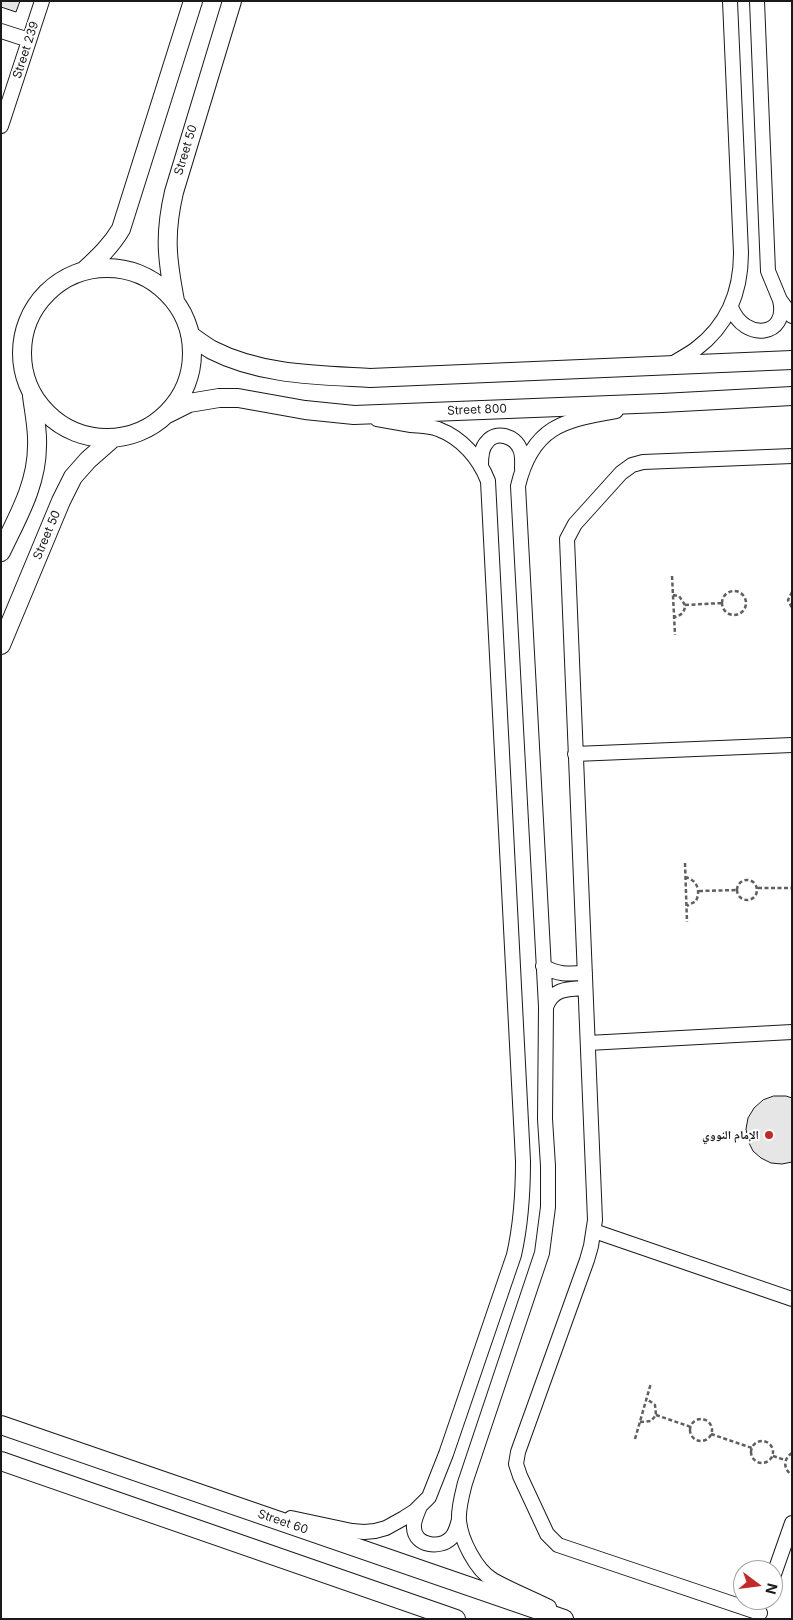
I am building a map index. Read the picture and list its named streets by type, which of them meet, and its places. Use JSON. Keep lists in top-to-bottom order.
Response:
{
  "streets": {
    "main road": ["Street 50", "Street 800", "Street 60"],
    "street": ["Street 239"]
  },
  "crossings": [
    ["Street 50", "Street 800"]
  ],
  "places": ["الإمام النووي"],
  "north": "right"
}
